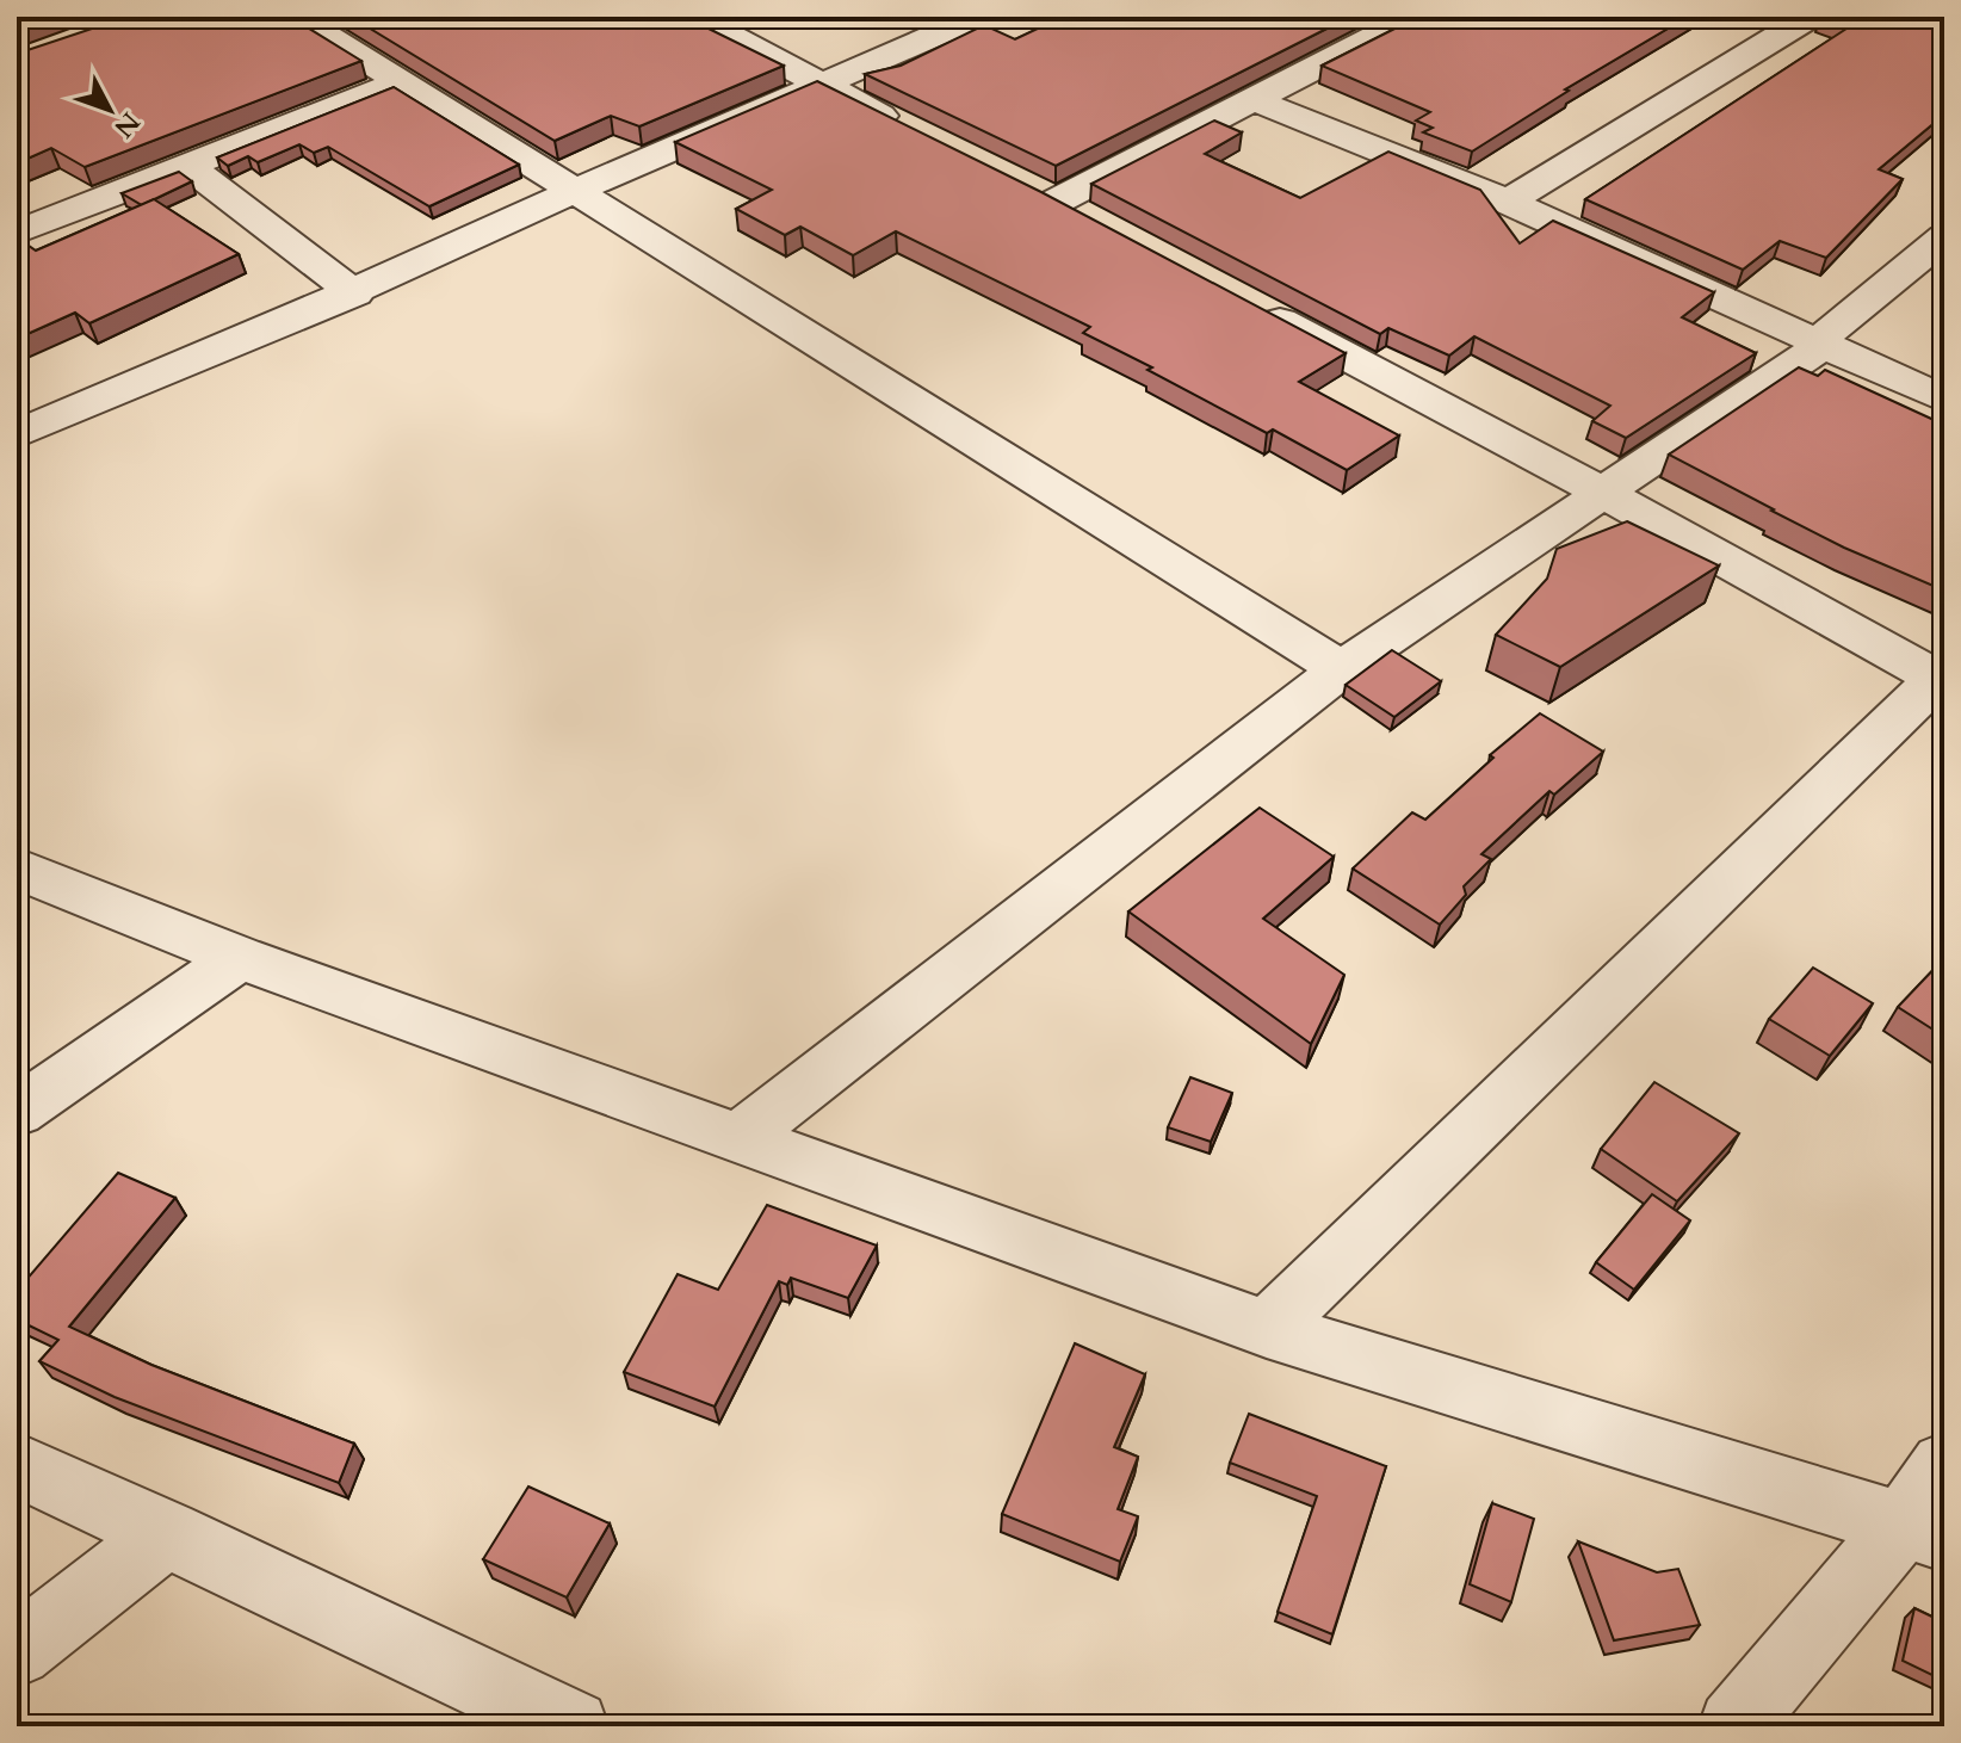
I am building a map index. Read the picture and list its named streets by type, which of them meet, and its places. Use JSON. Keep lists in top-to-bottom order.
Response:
{
  "north": "bottom right"
}
